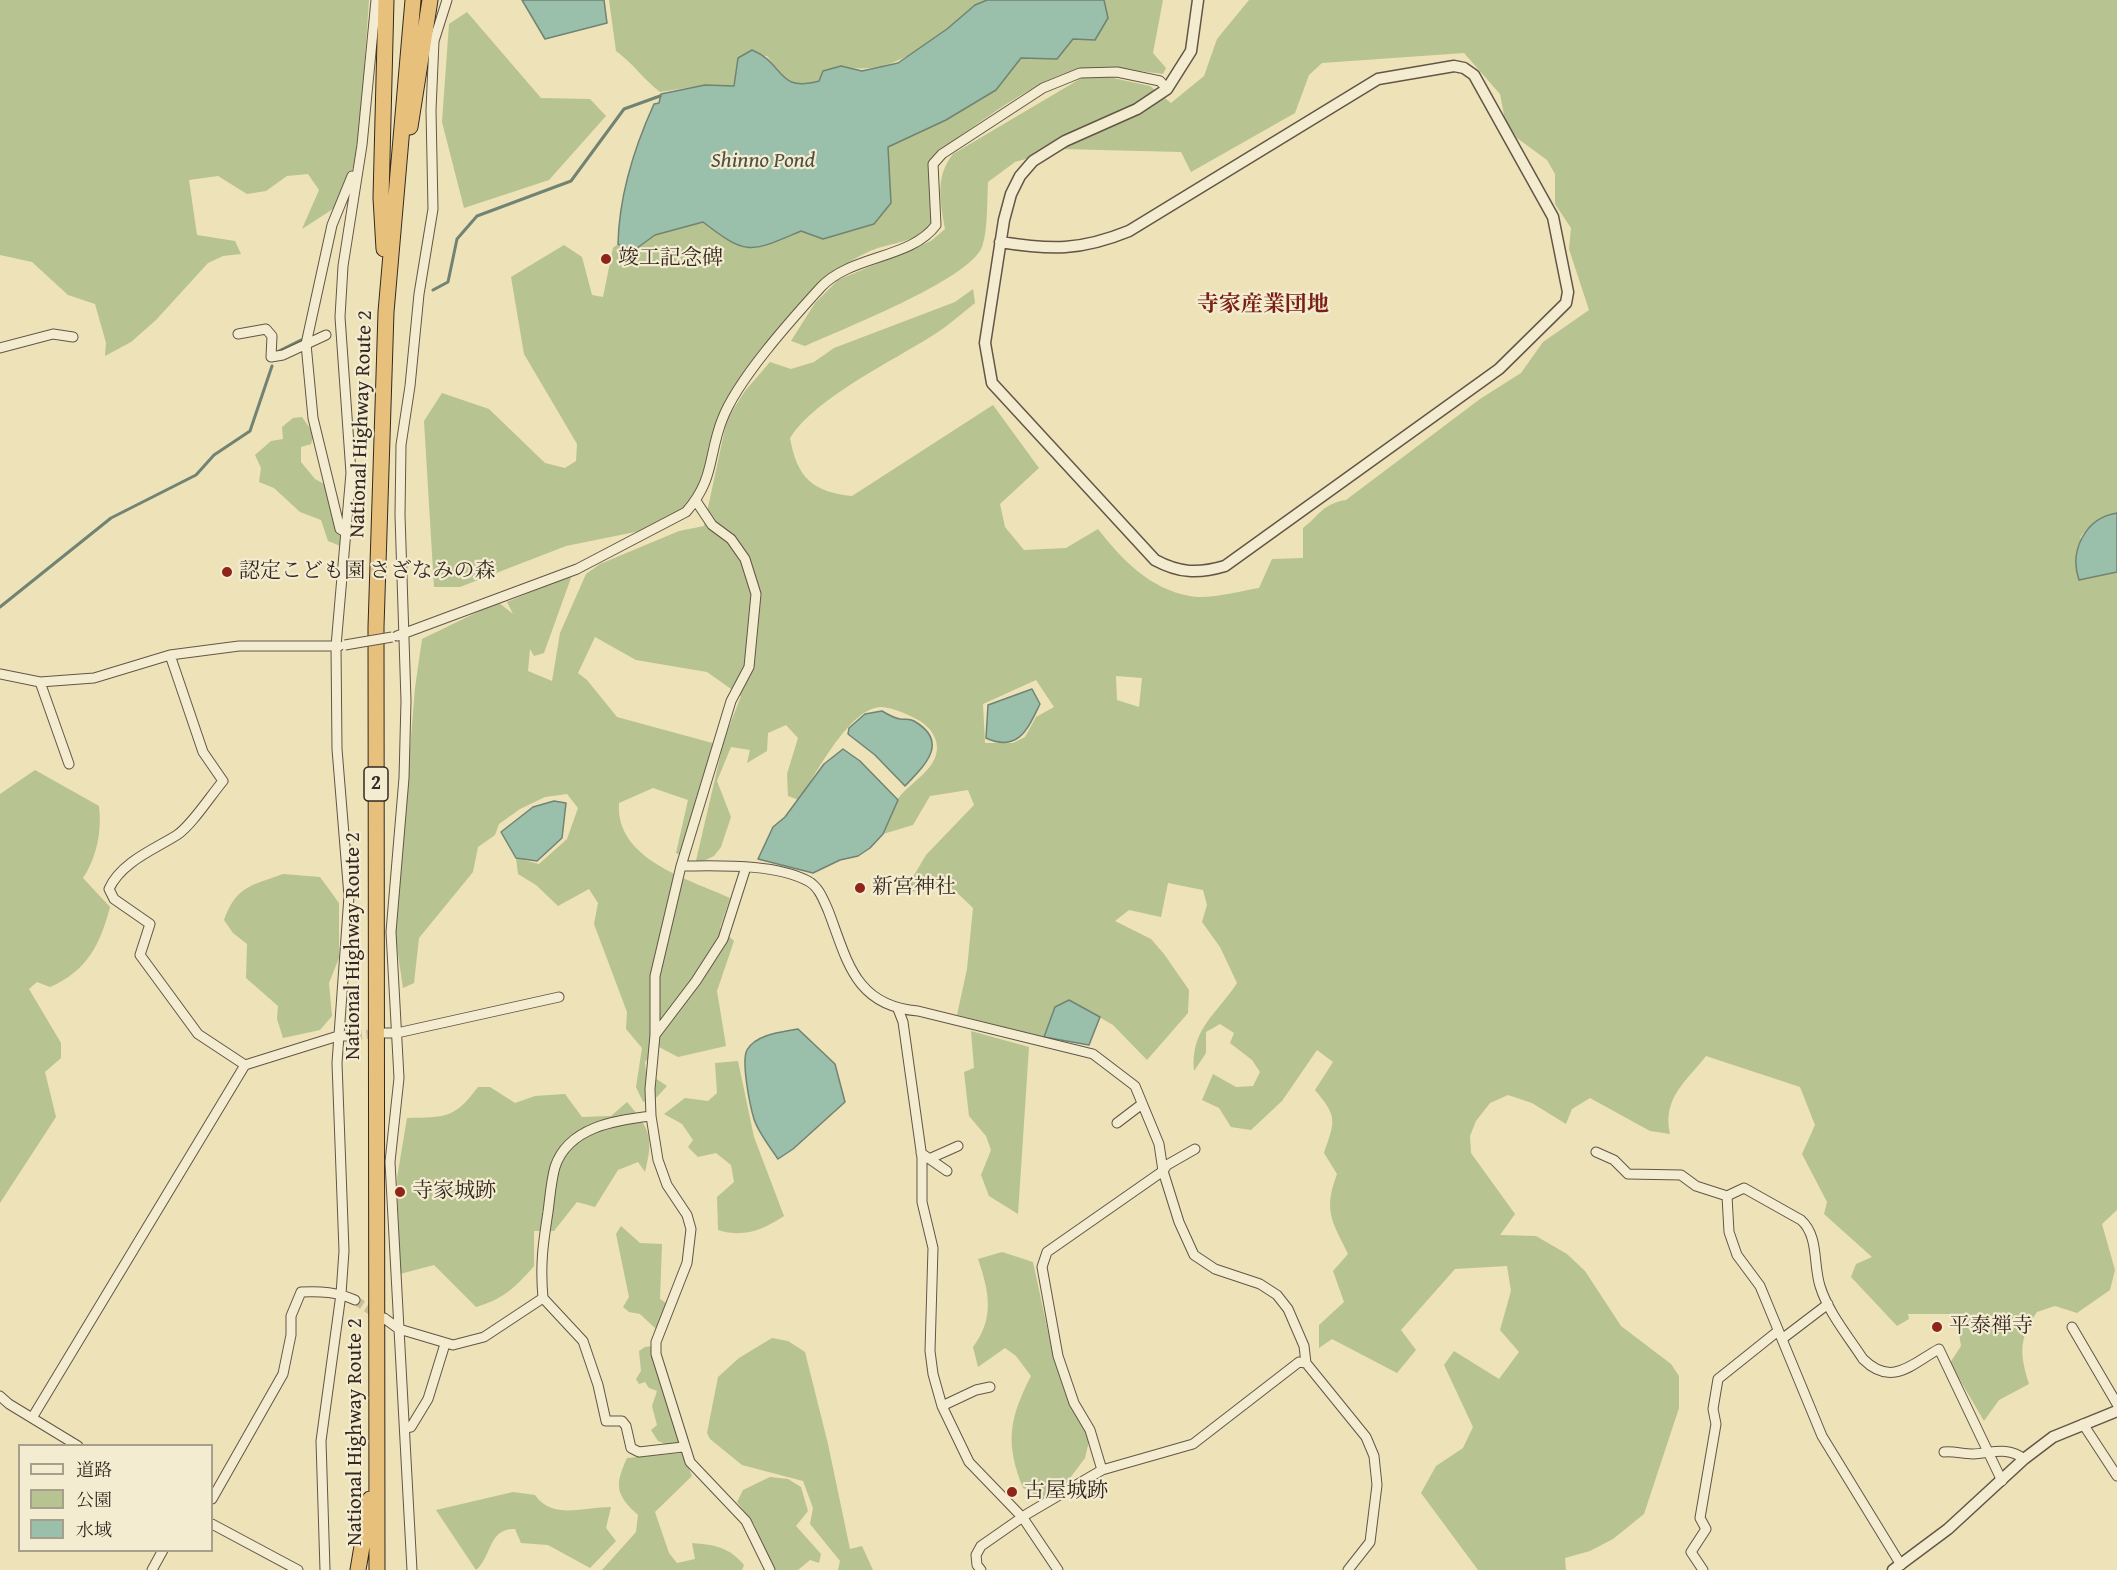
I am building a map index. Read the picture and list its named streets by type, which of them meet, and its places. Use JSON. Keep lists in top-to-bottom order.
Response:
{
  "streets": {
    "highway": ["National Highway Route 2", "2"]
  },
  "districts": ["寺家産業団地"],
  "water": ["Shinno Pond"],
  "places": [
    "竣工記念碑",
    "認定こども園 さざなみの森",
    "新宮神社",
    "寺家城跡",
    "平泰禅寺",
    "古屋城跡"
  ],
  "legend": ["道路", "公園", "水域"]
}
